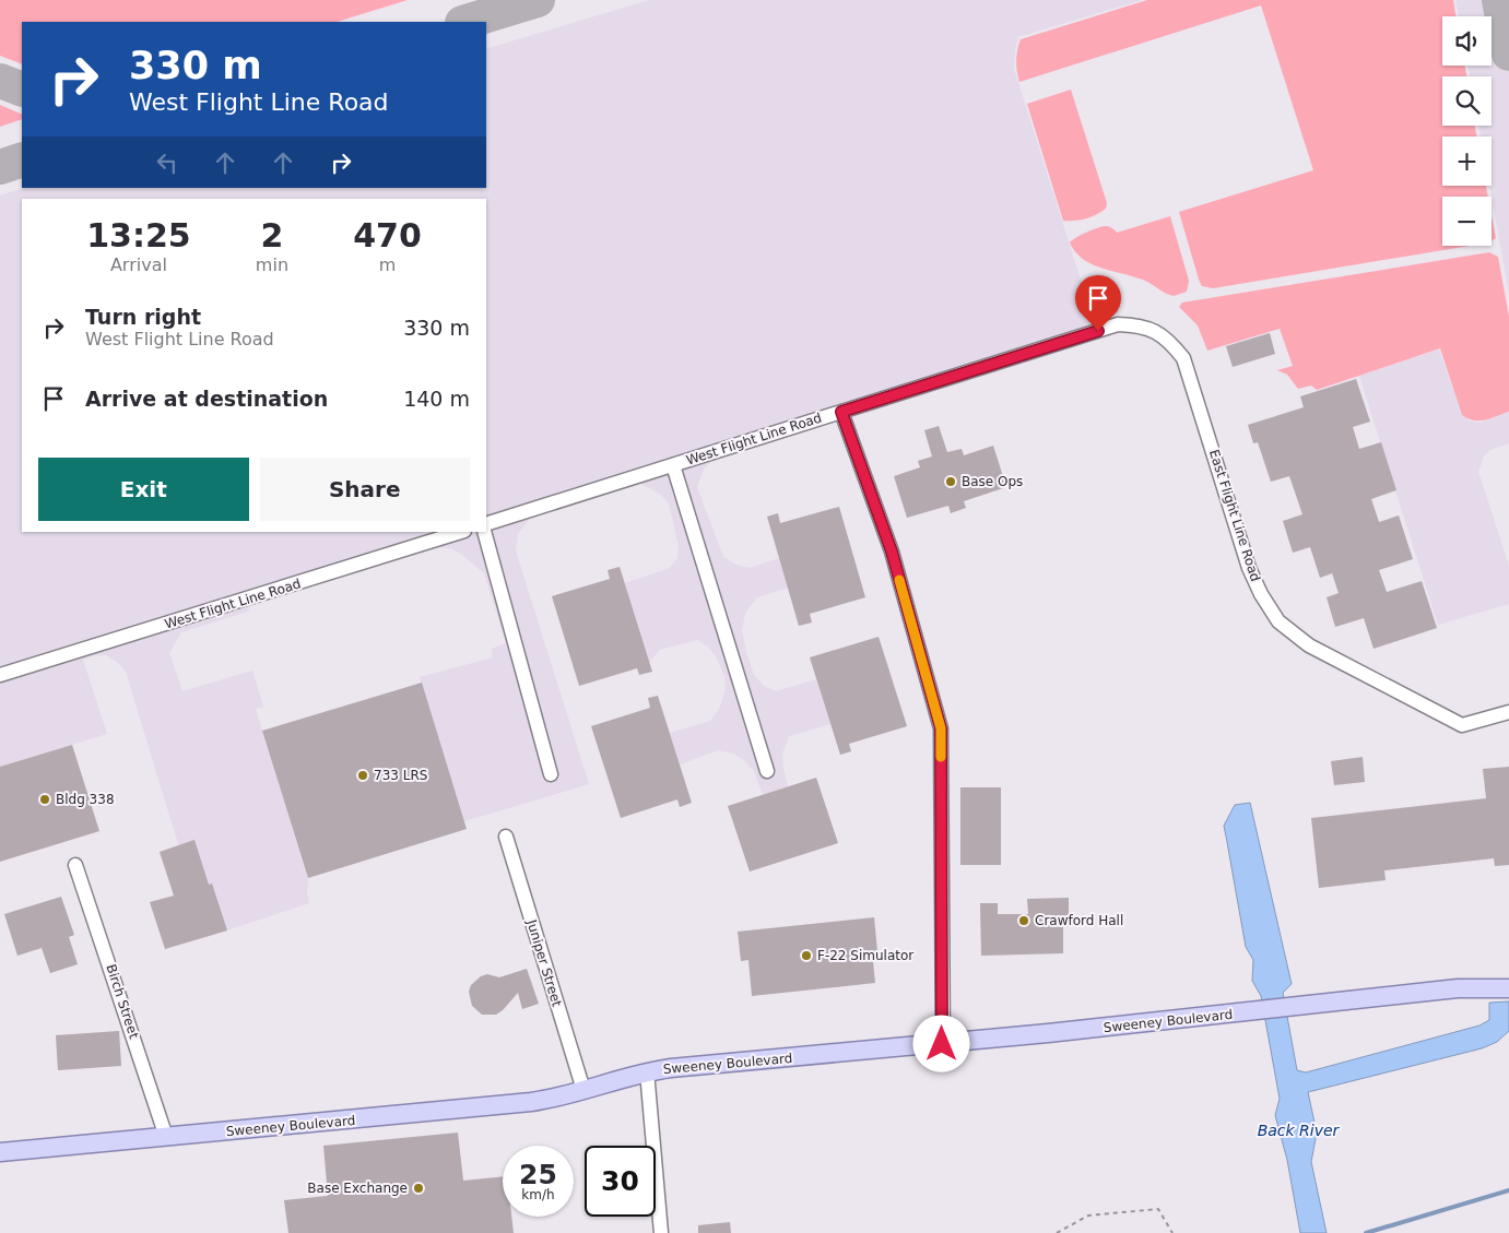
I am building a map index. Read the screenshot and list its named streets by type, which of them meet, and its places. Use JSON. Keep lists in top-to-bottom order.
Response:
{
  "streets": {
    "main road": ["Sweeney Boulevard"],
    "street": [
      "West Flight Line Road",
      "East Flight Line Road",
      "Juniper Street",
      "Birch Street"
    ]
  },
  "crossings": [
    ["West Flight Line Road", "East Flight Line Road"],
    ["Juniper Street", "Sweeney Boulevard"],
    ["Birch Street", "Sweeney Boulevard"]
  ],
  "water": ["Back River"],
  "places": [
    "Base Ops",
    "733 LRS",
    "Bldg 338",
    "Crawford Hall",
    "F-22 Simulator",
    "Base Exchange"
  ],
  "page": {
    "map_buttons": ["+", "−"],
    "turn": ["330 m", "West Flight Line Road"],
    "eta": [
      "13:25",
      "Arrival",
      "2",
      "min",
      "470",
      "m"
    ],
    "list": [
      {
        "name": "Turn right",
        "note": "West Flight Line Road",
        "value": "330 m"
      },
      {
        "name": "Arrive at destination",
        "value": "140 m"
      }
    ],
    "buttons": ["Exit", "Share"],
    "speed": "25 km/h",
    "limit": "30"
  }
}
